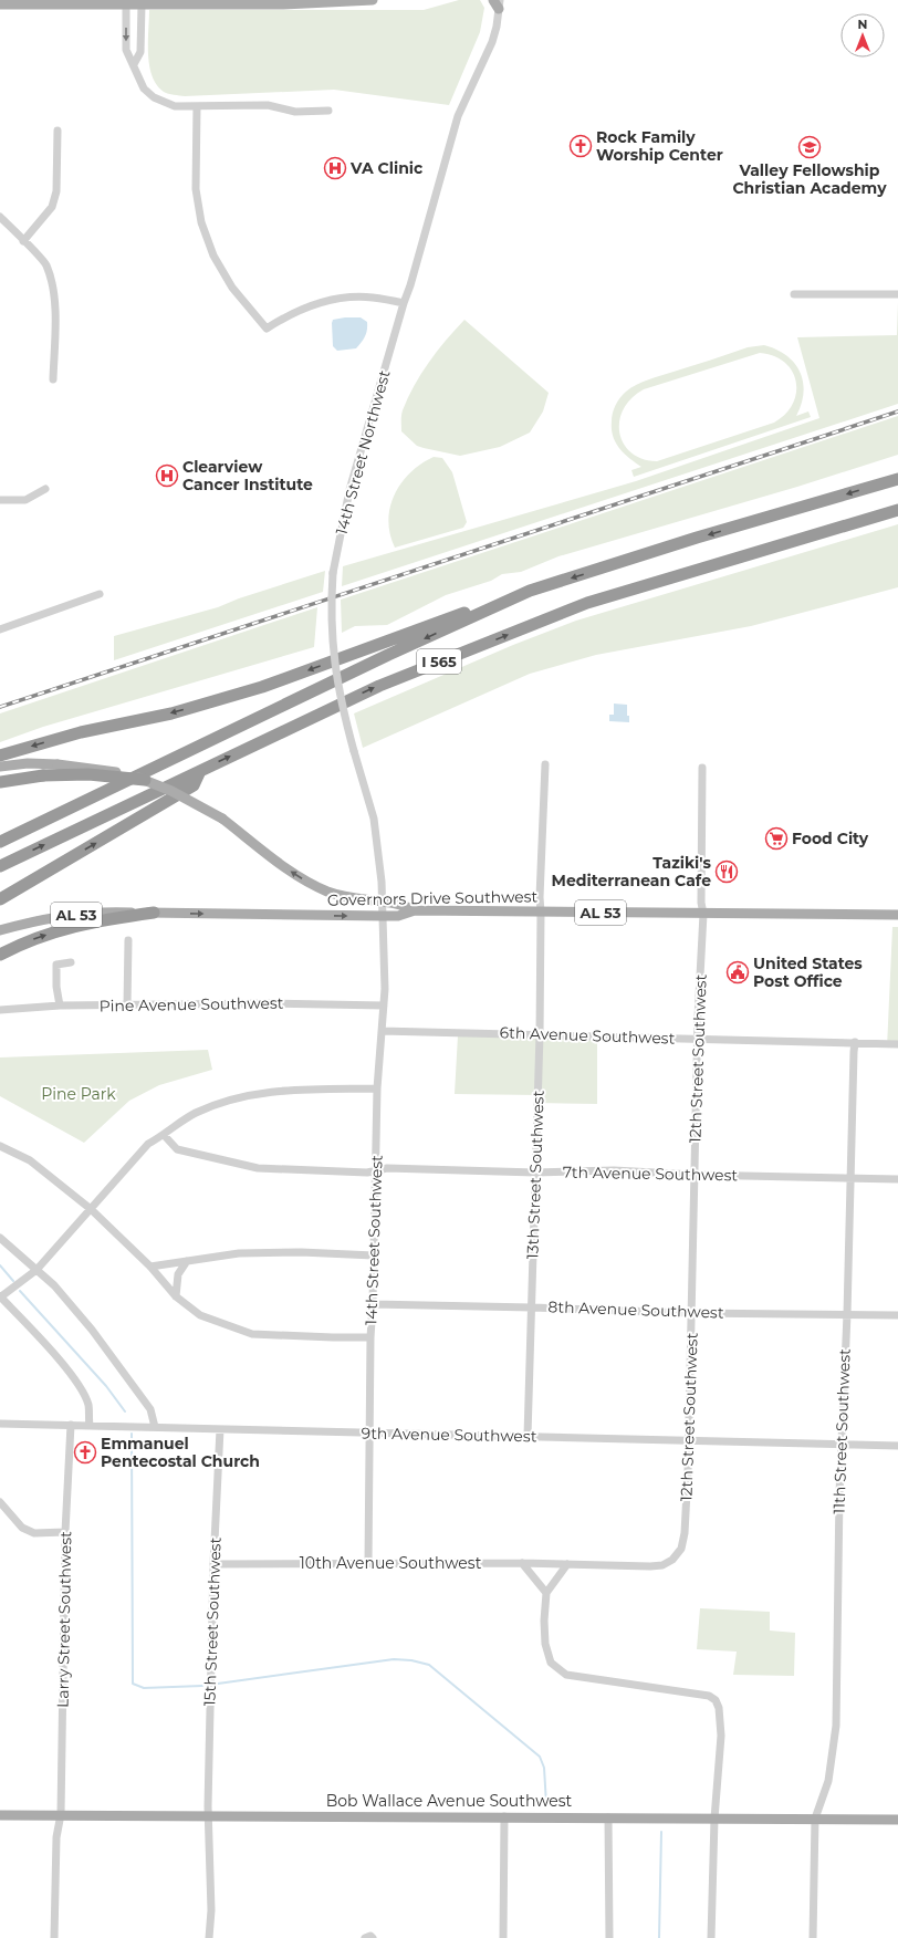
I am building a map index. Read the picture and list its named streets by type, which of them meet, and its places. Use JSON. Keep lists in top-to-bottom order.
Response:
{
  "streets": {
    "highway": ["I 565"],
    "main road": ["Governors Drive Southwest", "AL 53", "Bob Wallace Avenue Southwest"],
    "street": [
      "14th Street Northwest",
      "Pine Avenue Southwest",
      "6th Avenue Southwest",
      "12th Street Southwest",
      "7th Avenue Southwest",
      "13th Street Southwest",
      "14th Street Southwest",
      "8th Avenue Southwest",
      "11th Street Southwest",
      "9th Avenue Southwest",
      "10th Avenue Southwest",
      "Larry Street Southwest",
      "15th Street Southwest"
    ]
  },
  "crossings": [
    ["14th Street Northwest", "Governors Drive Southwest"],
    ["14th Street Northwest", "AL 53"],
    ["14th Street Northwest", "14th Street Southwest"],
    ["Governors Drive Southwest", "AL 53"],
    ["Governors Drive Southwest", "12th Street Southwest"],
    ["Governors Drive Southwest", "13th Street Southwest"],
    ["Governors Drive Southwest", "14th Street Southwest"],
    ["Pine Avenue Southwest", "14th Street Southwest"],
    ["6th Avenue Southwest", "12th Street Southwest"],
    ["6th Avenue Southwest", "13th Street Southwest"],
    ["6th Avenue Southwest", "14th Street Southwest"],
    ["6th Avenue Southwest", "11th Street Southwest"],
    ["12th Street Southwest", "7th Avenue Southwest"],
    ["12th Street Southwest", "8th Avenue Southwest"],
    ["12th Street Southwest", "9th Avenue Southwest"],
    ["12th Street Southwest", "10th Avenue Southwest"],
    ["7th Avenue Southwest", "13th Street Southwest"],
    ["7th Avenue Southwest", "14th Street Southwest"],
    ["7th Avenue Southwest", "11th Street Southwest"],
    ["13th Street Southwest", "8th Avenue Southwest"],
    ["13th Street Southwest", "9th Avenue Southwest"],
    ["14th Street Southwest", "8th Avenue Southwest"],
    ["14th Street Southwest", "9th Avenue Southwest"],
    ["14th Street Southwest", "10th Avenue Southwest"],
    ["8th Avenue Southwest", "11th Street Southwest"],
    ["11th Street Southwest", "9th Avenue Southwest"],
    ["11th Street Southwest", "Bob Wallace Avenue Southwest"],
    ["9th Avenue Southwest", "Larry Street Southwest"],
    ["9th Avenue Southwest", "15th Street Southwest"],
    ["10th Avenue Southwest", "15th Street Southwest"],
    ["Larry Street Southwest", "Bob Wallace Avenue Southwest"],
    ["15th Street Southwest", "Bob Wallace Avenue Southwest"]
  ],
  "parks": ["Pine Park"],
  "places": {
    "church": ["Rock Family Worship Center", "Emmanuel Pentecostal Church"],
    "school or university": ["Valley Fellowship Christian Academy"],
    "hospital": ["VA Clinic", "Clearview Cancer Institute"],
    "supermarket": ["Food City"],
    "restaurant": ["Taziki's Mediterranean Cafe"],
    "public building": ["United States Post Office"]
  },
  "north": "top"
}
